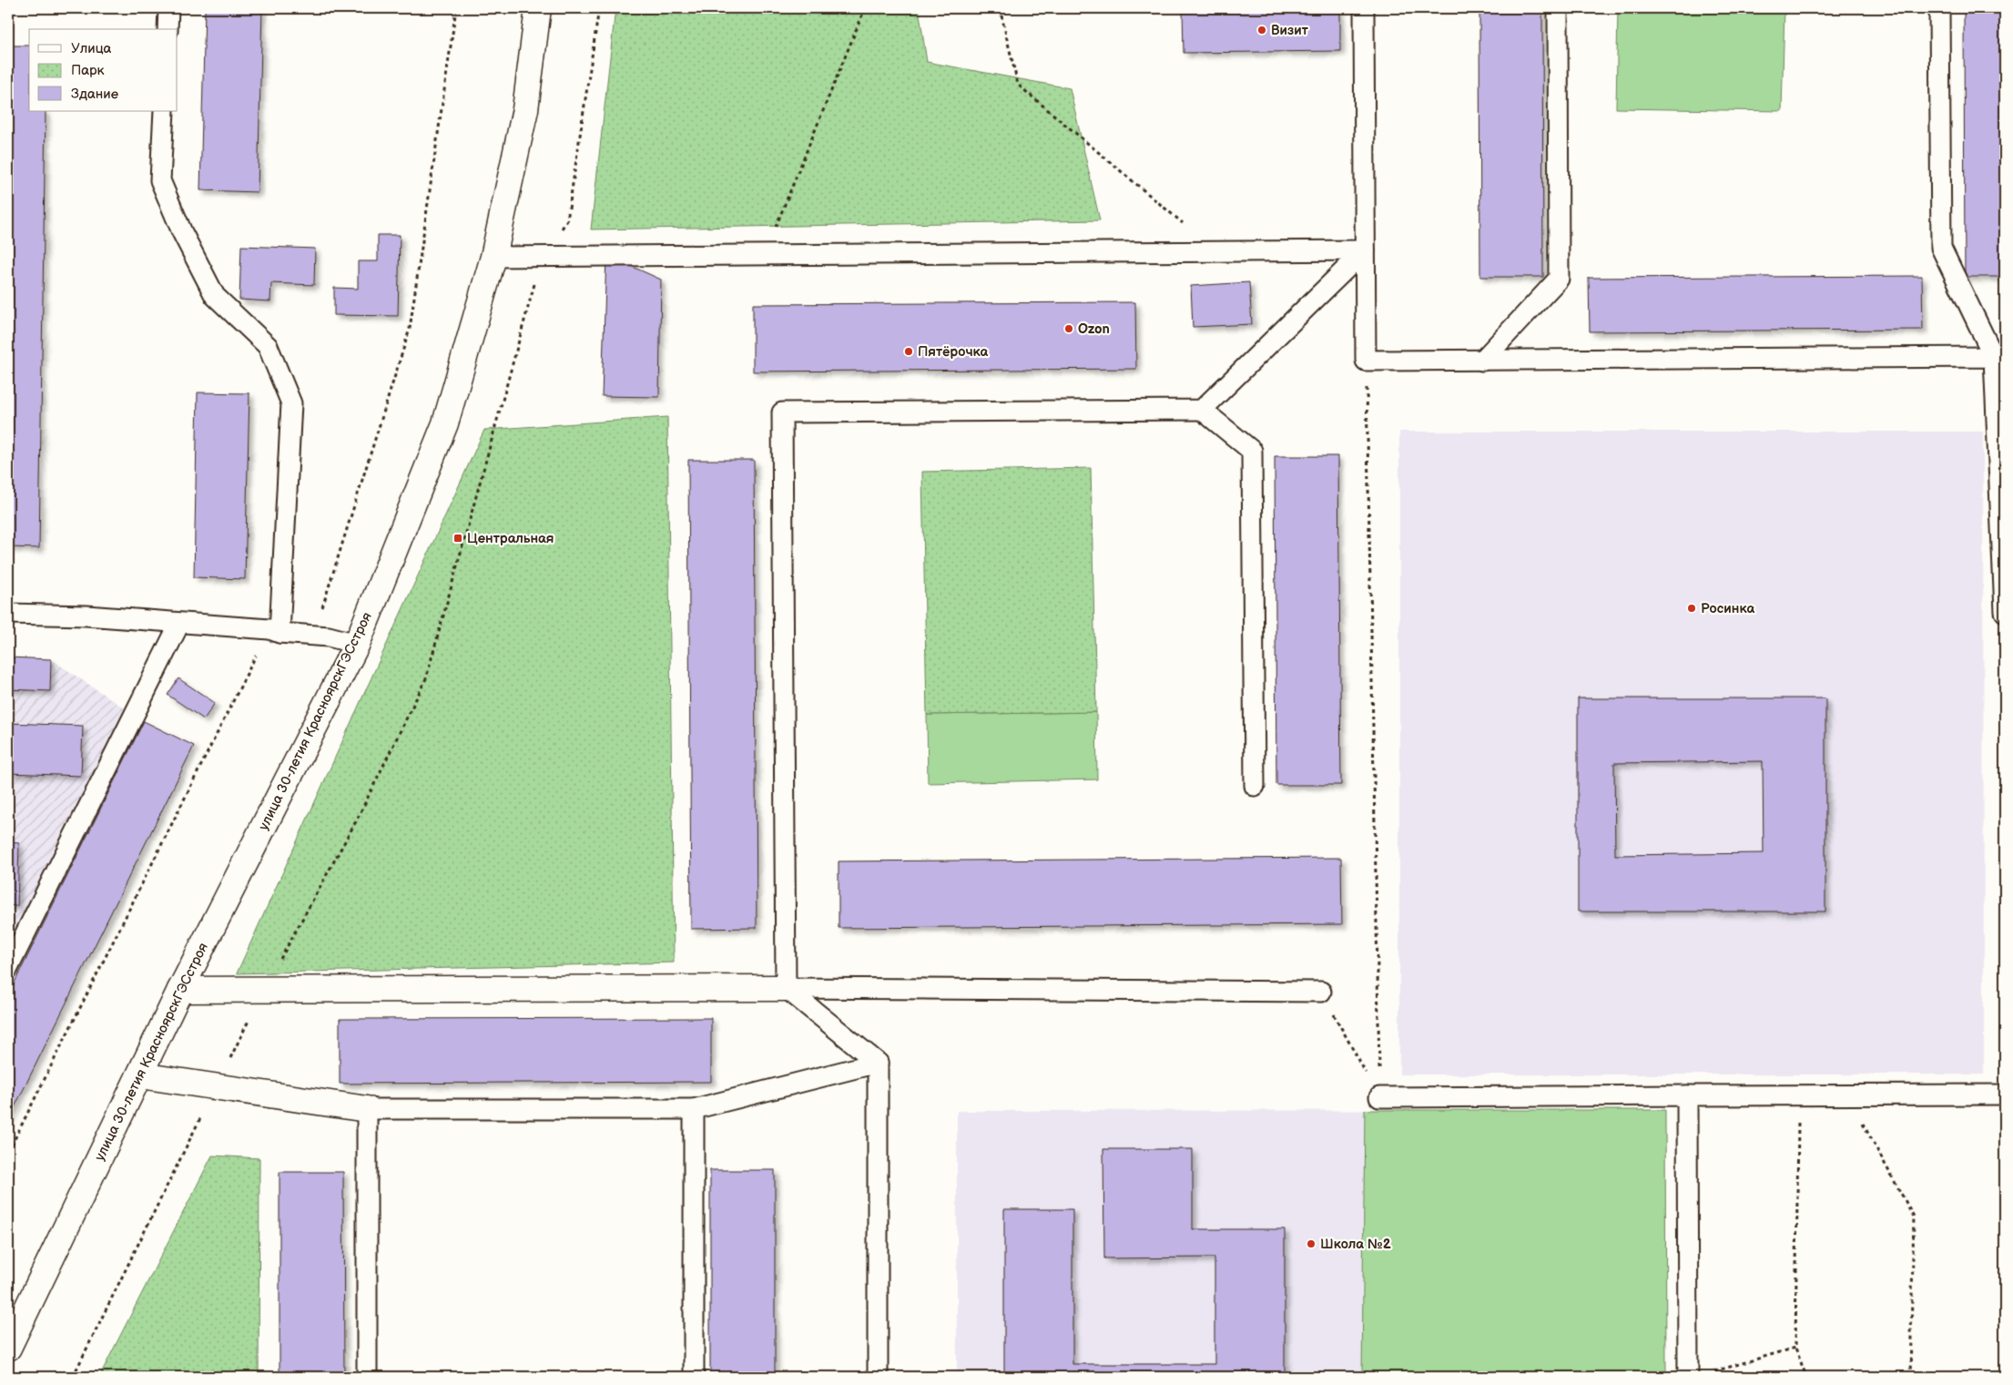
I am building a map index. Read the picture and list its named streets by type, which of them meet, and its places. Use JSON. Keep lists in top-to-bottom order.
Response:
{
  "streets": {
    "main road": ["улица 30-летия КрасноярскГЭСстроя"]
  },
  "places": {
    "other": [
      "Визит",
      "Ozon",
      "Пятёрочка",
      "Росинка",
      "Школа №2"
    ],
    "transit": ["Центральная"]
  },
  "legend": ["Улица", "Парк", "Здание"]
}
